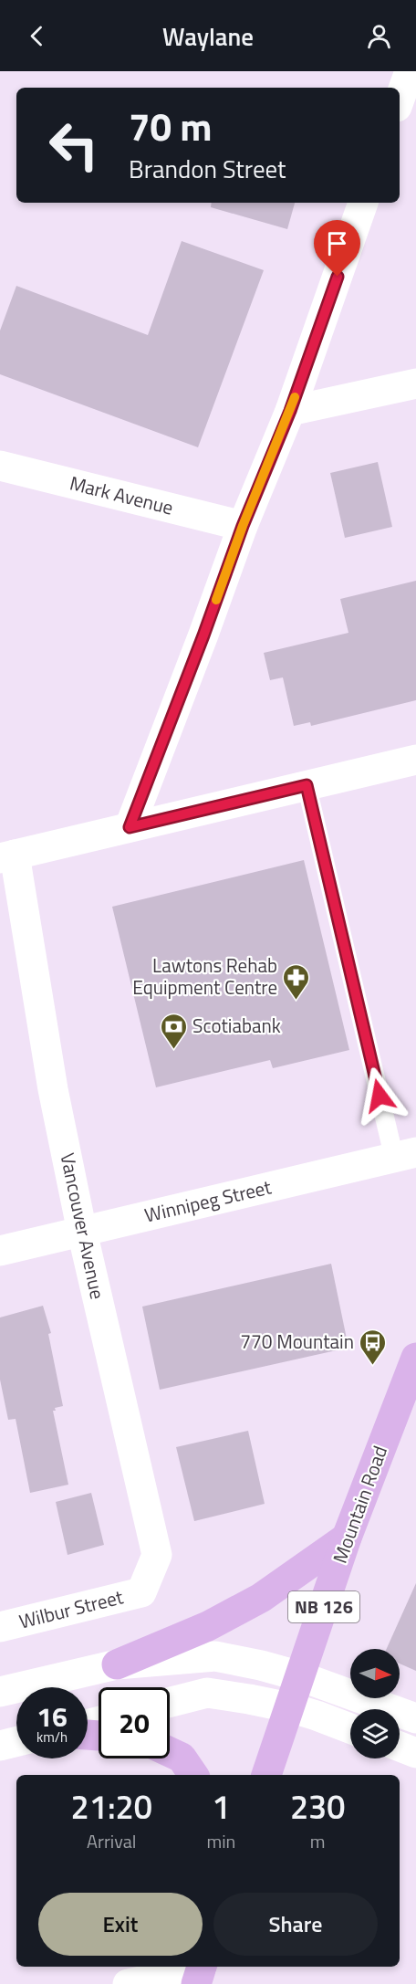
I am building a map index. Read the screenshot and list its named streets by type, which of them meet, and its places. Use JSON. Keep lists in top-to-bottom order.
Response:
{
  "streets": {
    "main road": ["Mountain Road", "NB 126"],
    "street": [
      "Mark Avenue",
      "Winnipeg Street",
      "Vancouver Avenue",
      "Wilbur Street"
    ]
  },
  "crossings": [
    ["Winnipeg Street", "Vancouver Avenue"],
    ["Vancouver Avenue", "Wilbur Street"]
  ],
  "places": {
    "pharmacy": ["Lawtons Rehab Equipment Centre"],
    "bank": ["Scotiabank"],
    "bus stop": ["770 Mountain"]
  },
  "north": "right",
  "page": {
    "header": "Waylane",
    "turn": ["70 m", "Brandon Street"],
    "speed": "16 km/h",
    "limit": "20",
    "eta": [
      "21:20",
      "Arrival",
      "1",
      "min",
      "230",
      "m"
    ],
    "buttons": ["Exit", "Share"]
  }
}
